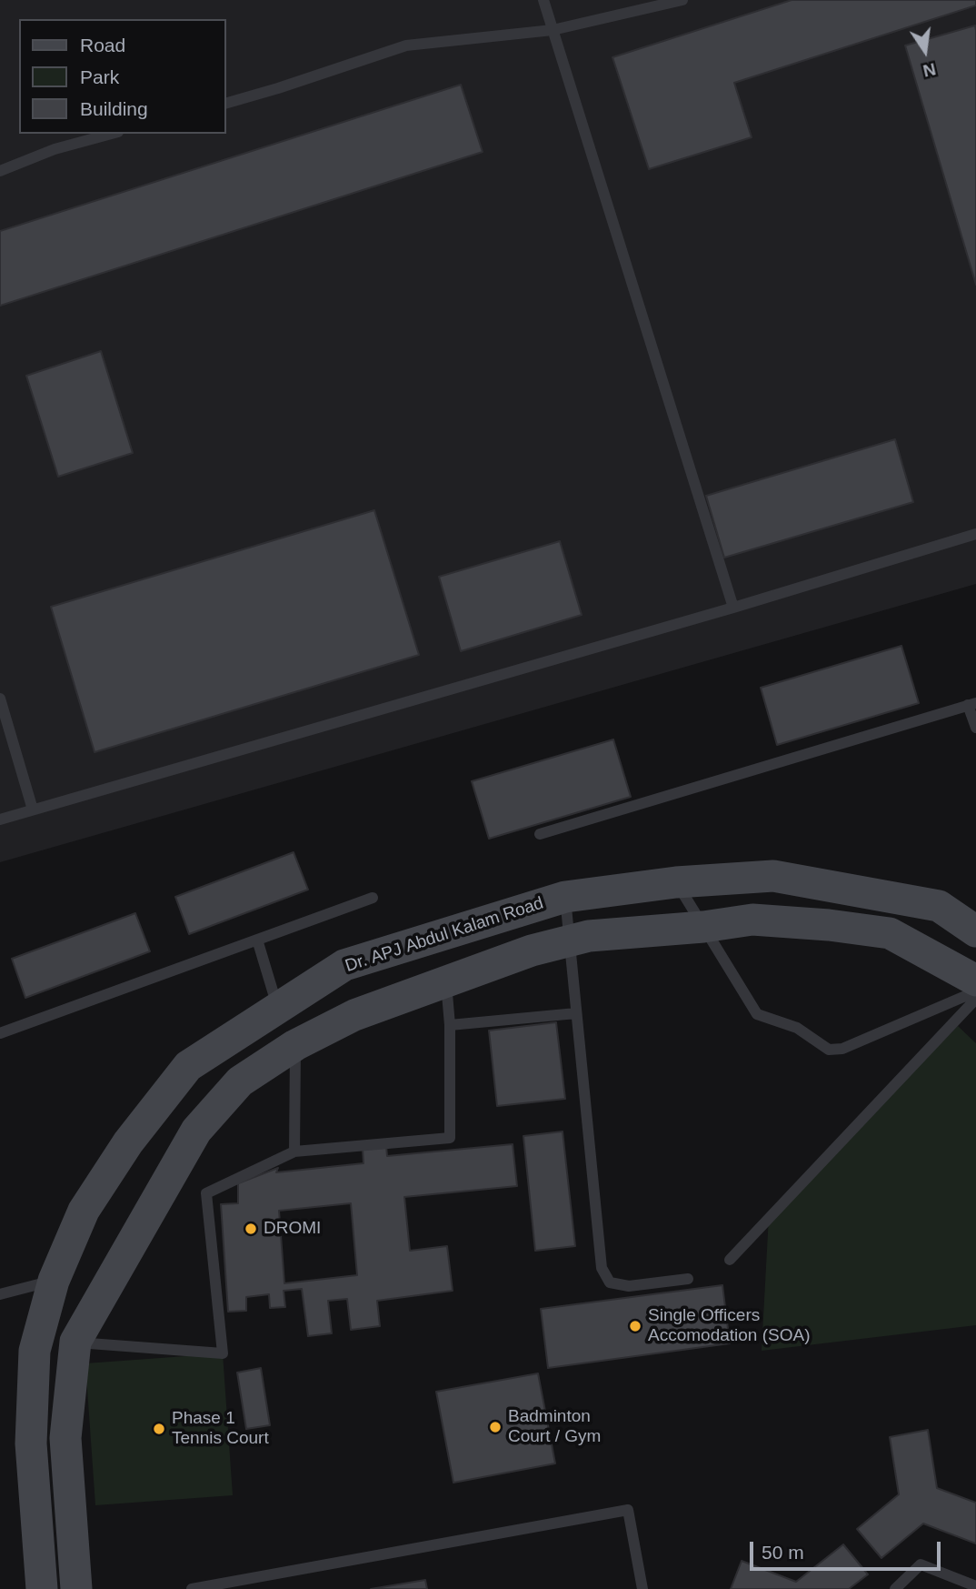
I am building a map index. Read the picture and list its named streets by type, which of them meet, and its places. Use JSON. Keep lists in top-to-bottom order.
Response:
{
  "streets": {
    "street": ["Dr. APJ Abdul Kalam Road"]
  },
  "places": [
    "DROMI",
    "Single Officers Accomodation (SOA)",
    "Badminton Court / Gym",
    "Phase 1 Tennis Court"
  ],
  "legend": ["Road", "Park", "Building"],
  "scale_bar": "50 m",
  "north": "bottom"
}
